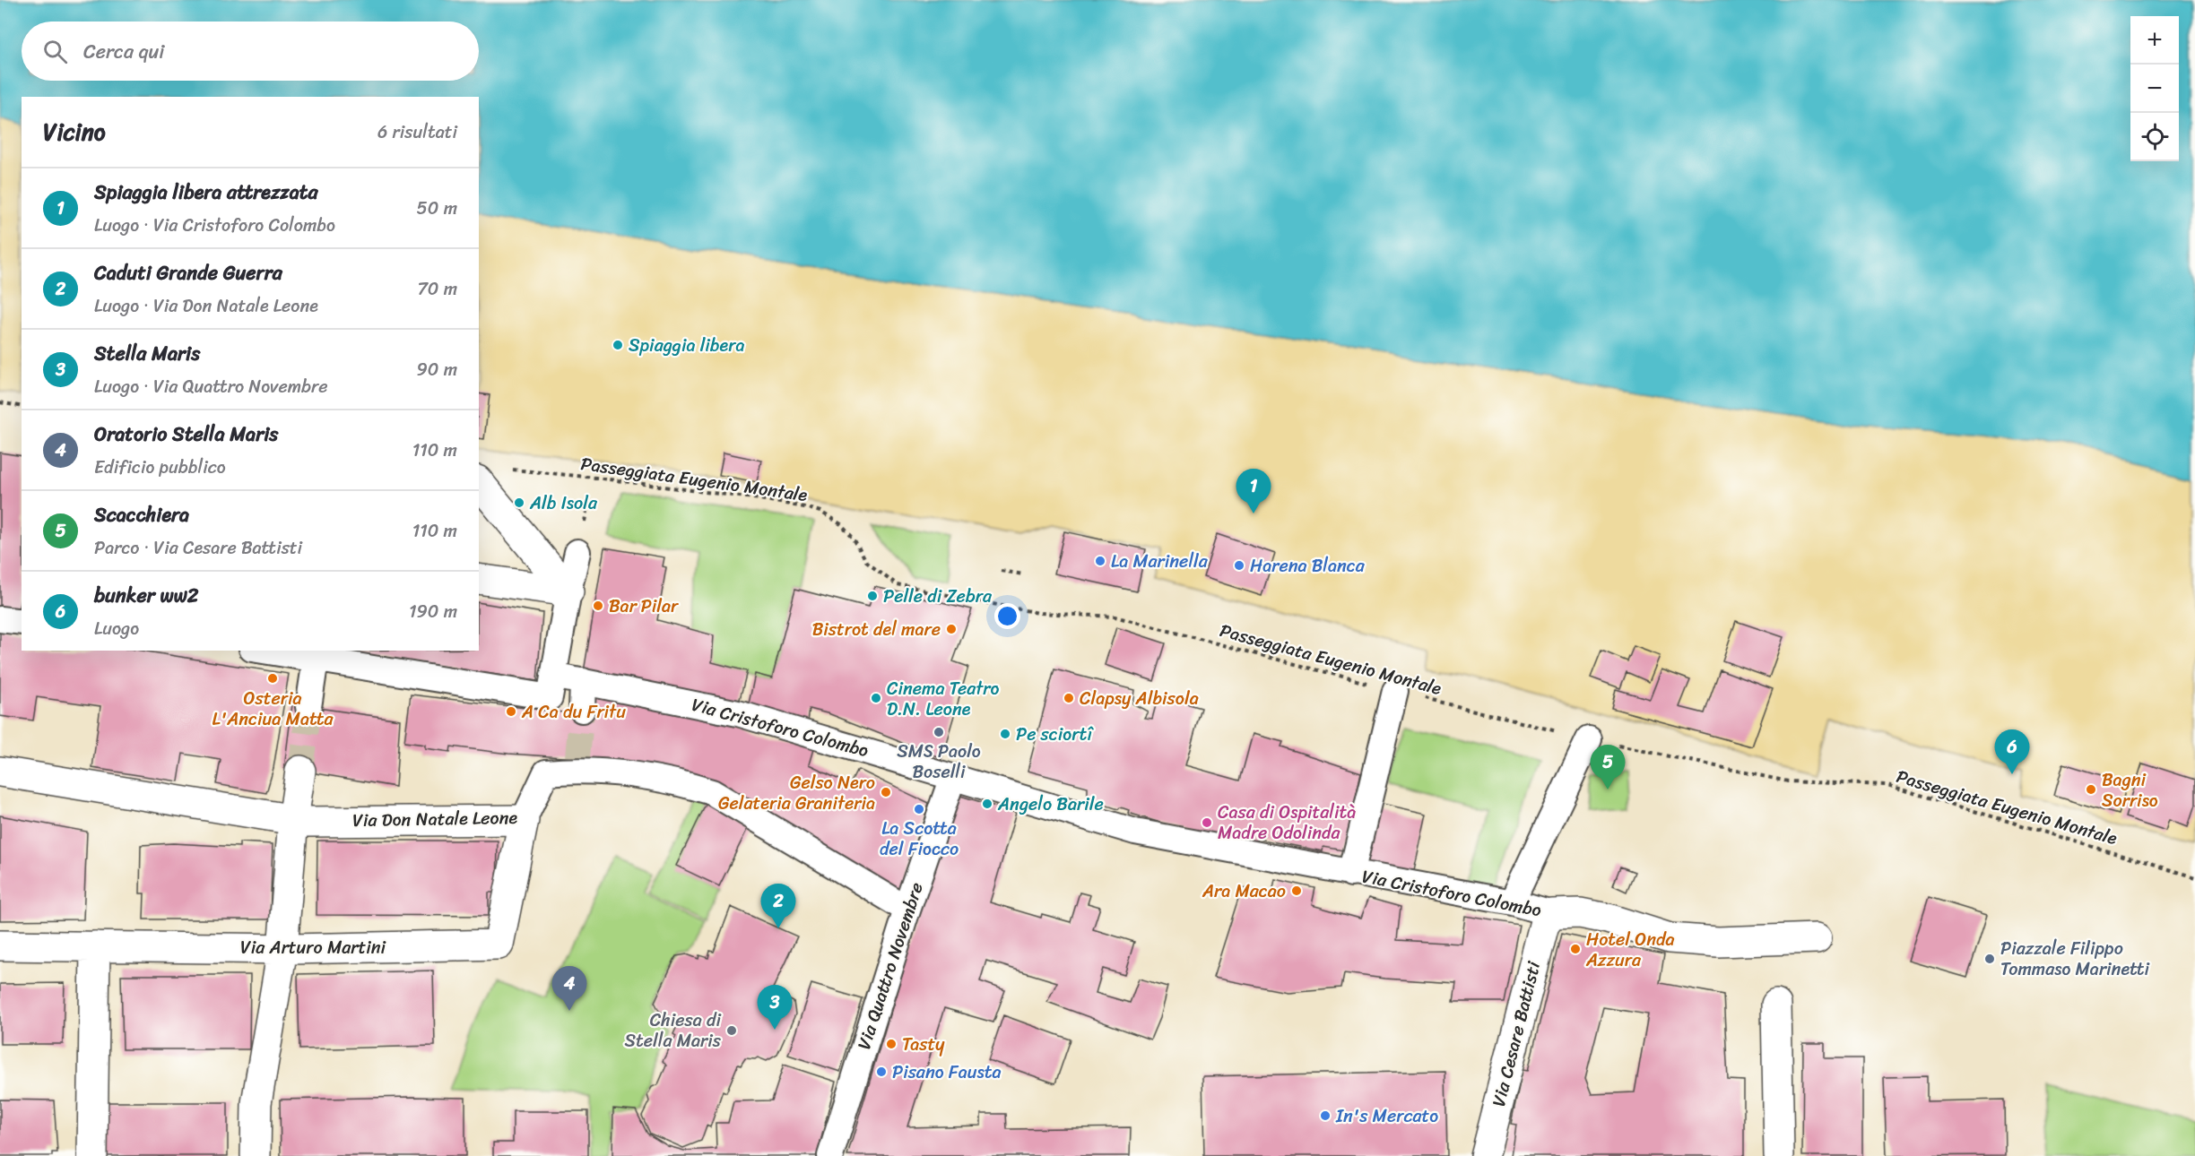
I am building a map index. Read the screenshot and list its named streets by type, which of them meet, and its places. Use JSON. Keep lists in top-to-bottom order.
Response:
{
  "streets": {
    "street": [
      "Via Cristoforo Colombo",
      "Via Don Natale Leone",
      "Via Arturo Martini",
      "Via Quattro Novembre",
      "Via Cesare Battisti"
    ],
    "path": ["Passeggiata Eugenio Montale"]
  },
  "crossings": [
    ["Passeggiata Eugenio Montale", "Via Cristoforo Colombo"],
    ["Via Cristoforo Colombo", "Via Quattro Novembre"],
    ["Via Cristoforo Colombo", "Via Cesare Battisti"],
    ["Via Don Natale Leone", "Via Arturo Martini"],
    ["Via Don Natale Leone", "Via Quattro Novembre"]
  ],
  "places": [
    "Spiaggia libera",
    "Alb Isola",
    "La Marinella",
    "Harena Blanca",
    "Pelle di Zebra",
    "Bar Pilar",
    "Bistrot del mare",
    "Osteria L'Anciua Matta",
    "Cinema Teatro D.N. Leone",
    "Clapsy Albisola",
    "A Ca du Fritu",
    "SMS Paolo Boselli",
    "Pe sciortî",
    "Bagni Sorriso",
    "Gelso Nero Gelateria Graniteria",
    "Angelo Barile",
    "La Scotta del Fiocco",
    "Casa di Ospitalità Madre Odolinda",
    "Ara Macao",
    "Hotel Onda Azzura",
    "Piazzale Filippo Tommaso Marinetti",
    "Chiesa di Stella Maris",
    "Tasty",
    "Pisano Fausta",
    "In's Mercato"
  ],
  "page": {
    "map_buttons": ["+", "−"],
    "search": "Cerca qui",
    "heading": ["Vicino", "6 risultati"],
    "list": [
      {
        "mark": "1",
        "name": "Spiaggia libera attrezzata",
        "note": "Luogo · Via Cristoforo Colombo",
        "value": "50 m"
      },
      {
        "mark": "2",
        "name": "Caduti Grande Guerra",
        "note": "Luogo · Via Don Natale Leone",
        "value": "70 m"
      },
      {
        "mark": "3",
        "name": "Stella Maris",
        "note": "Luogo · Via Quattro Novembre",
        "value": "90 m"
      },
      {
        "mark": "4",
        "name": "Oratorio Stella Maris",
        "note": "Edificio pubblico",
        "value": "110 m"
      },
      {
        "mark": "5",
        "name": "Scacchiera",
        "note": "Parco · Via Cesare Battisti",
        "value": "110 m"
      },
      {
        "mark": "6",
        "name": "bunker ww2",
        "note": "Luogo",
        "value": "190 m"
      }
    ],
    "pins": [
      "1",
      "6",
      "5",
      "2",
      "4",
      "3"
    ]
  }
}
